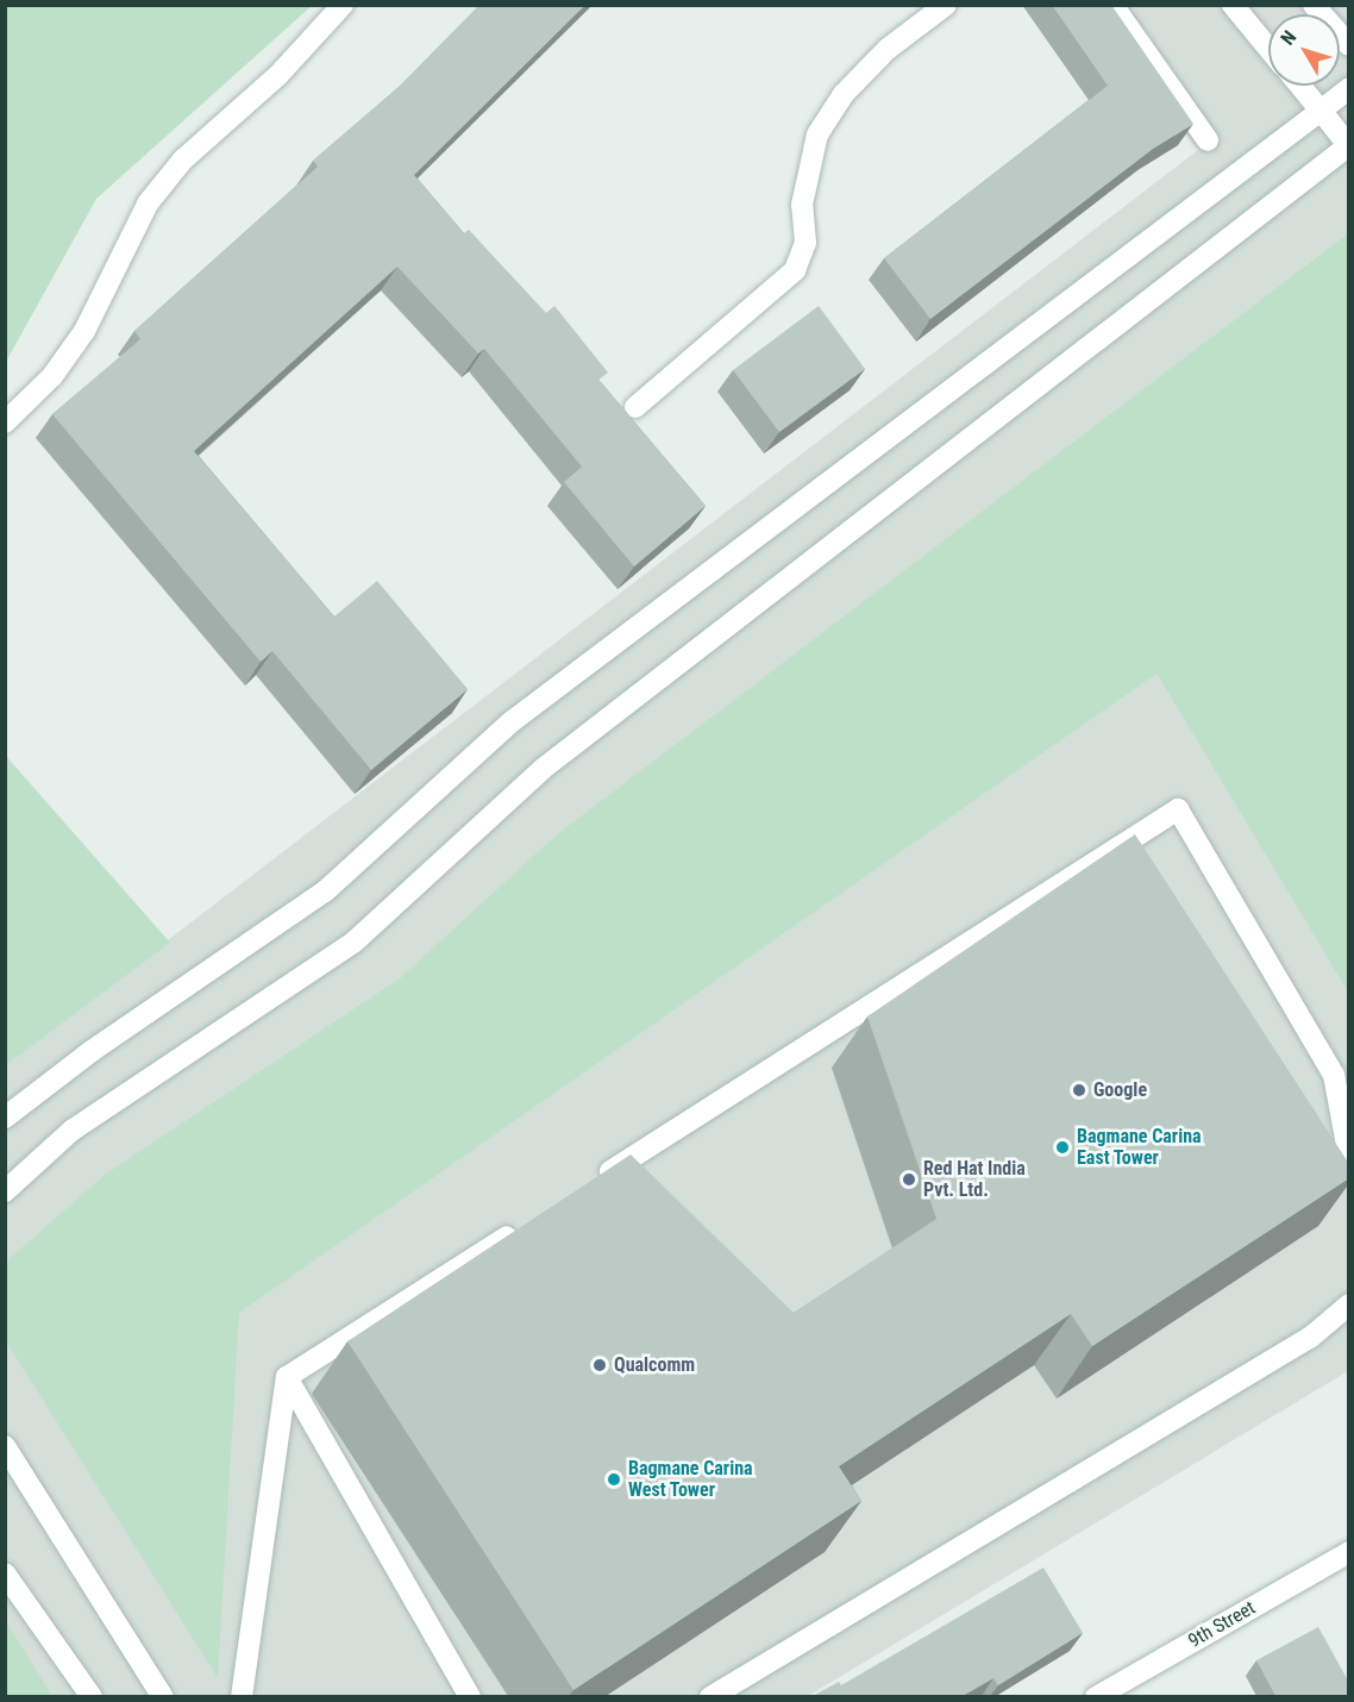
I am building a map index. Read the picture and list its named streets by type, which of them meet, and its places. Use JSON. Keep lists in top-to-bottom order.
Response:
{
  "streets": {
    "street": ["9th Street"]
  },
  "places": [
    "Google",
    "Bagmane Carina East Tower",
    "Red Hat India Pvt. Ltd.",
    "Qualcomm",
    "Bagmane Carina West Tower"
  ],
  "north": "top left"
}
